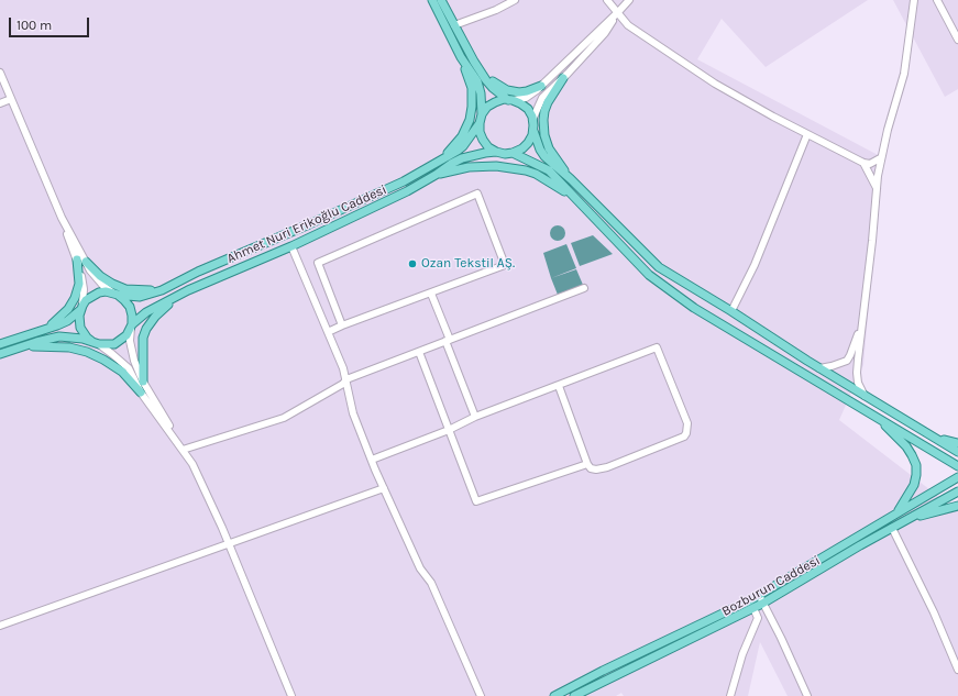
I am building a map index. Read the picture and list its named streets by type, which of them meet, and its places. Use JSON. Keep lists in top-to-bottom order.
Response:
{
  "streets": {
    "main road": ["Ahmet Nuri Erikoğlu Caddesi", "Bozburun Caddesi"]
  },
  "places": ["Ozan Tekstil AŞ."],
  "scale_bar": "100 m"
}
